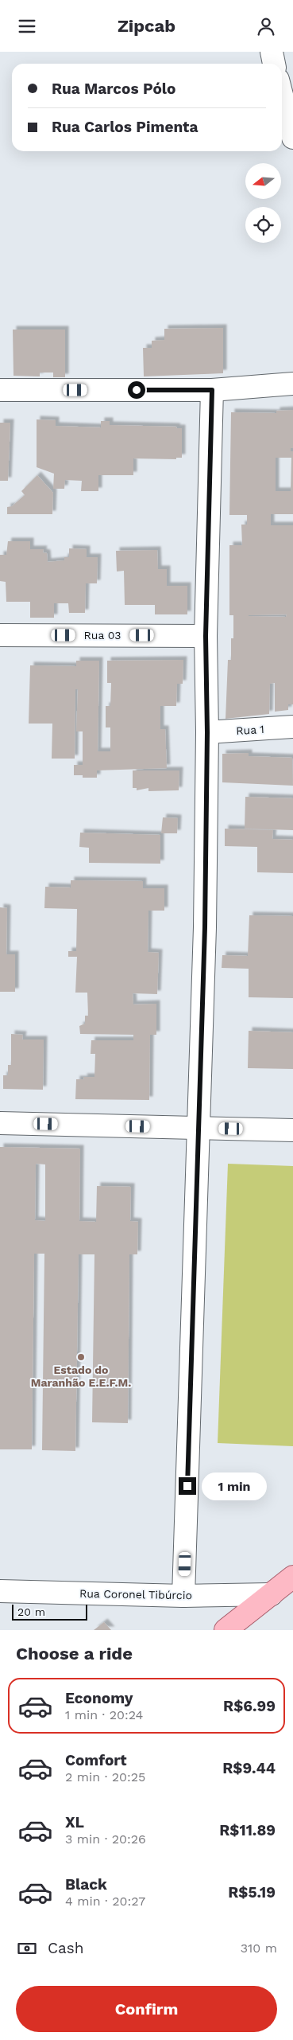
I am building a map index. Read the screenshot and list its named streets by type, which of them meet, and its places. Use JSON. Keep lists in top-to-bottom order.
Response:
{
  "streets": {
    "street": ["Rua 03", "Rua 1", "Rua Coronel Tibúrcio"]
  },
  "places": ["Estado do Maranhão E.E.F.M."],
  "scale_bar": "20 m",
  "north": "left",
  "page": {
    "header": "Zipcab",
    "banner": ["Rua Marcos Pólo", "Rua Carlos Pimenta"],
    "bubble": "1 min",
    "scale": "20 m",
    "heading": "Choose a ride",
    "list": [
      {
        "name": "Economy",
        "note": "1 min · 20:24",
        "value": "R$6.99"
      },
      {
        "name": "Comfort",
        "note": "2 min · 20:25",
        "value": "R$9.44"
      },
      {
        "name": "XL",
        "note": "3 min · 20:26",
        "value": "R$11.89"
      },
      {
        "name": "Black",
        "note": "4 min · 20:27",
        "value": "R$5.19"
      }
    ],
    "pay": ["Cash", "310 m"],
    "buttons": "Confirm"
  }
}
